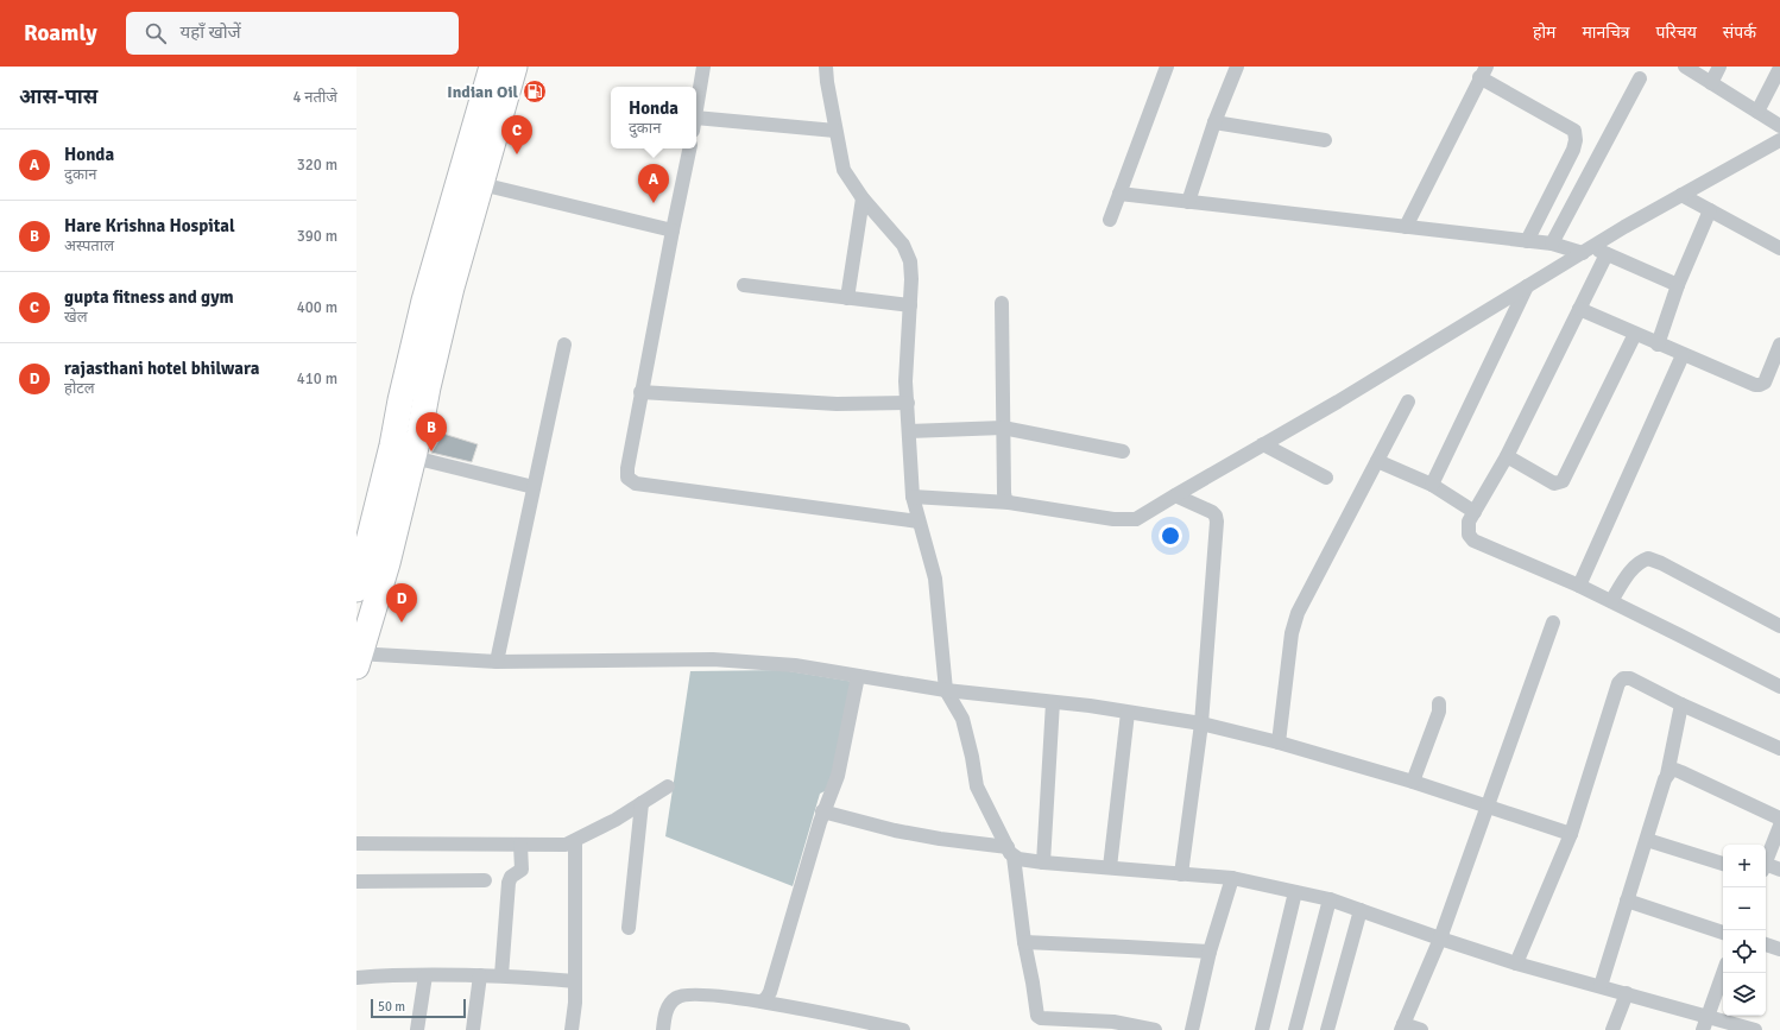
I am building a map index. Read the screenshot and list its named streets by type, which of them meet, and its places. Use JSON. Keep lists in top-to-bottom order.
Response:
{
  "places": {
    "fuel station": ["Indian Oil"]
  },
  "scale_bar": "50 m",
  "page": {
    "header": "Roamly",
    "search": "यहाँ खोजें",
    "nav": [
      "होम",
      "मानचित्र",
      "परिचय",
      "संपर्क"
    ],
    "heading": ["आस-पास", "4 नतीजे"],
    "popup": ["Honda", "दुकान"],
    "pins": [
      "C",
      "A",
      "B",
      "D"
    ],
    "list": [
      {
        "mark": "A",
        "name": "Honda",
        "note": "दुकान",
        "value": "320 m"
      },
      {
        "mark": "B",
        "name": "Hare Krishna Hospital",
        "note": "अस्पताल",
        "value": "390 m"
      },
      {
        "mark": "C",
        "name": "gupta fitness and gym",
        "note": "खेल",
        "value": "400 m"
      },
      {
        "mark": "D",
        "name": "rajasthani hotel bhilwara",
        "note": "होटल",
        "value": "410 m"
      }
    ],
    "map_buttons": ["+", "−"],
    "scale": "50 m"
  }
}
